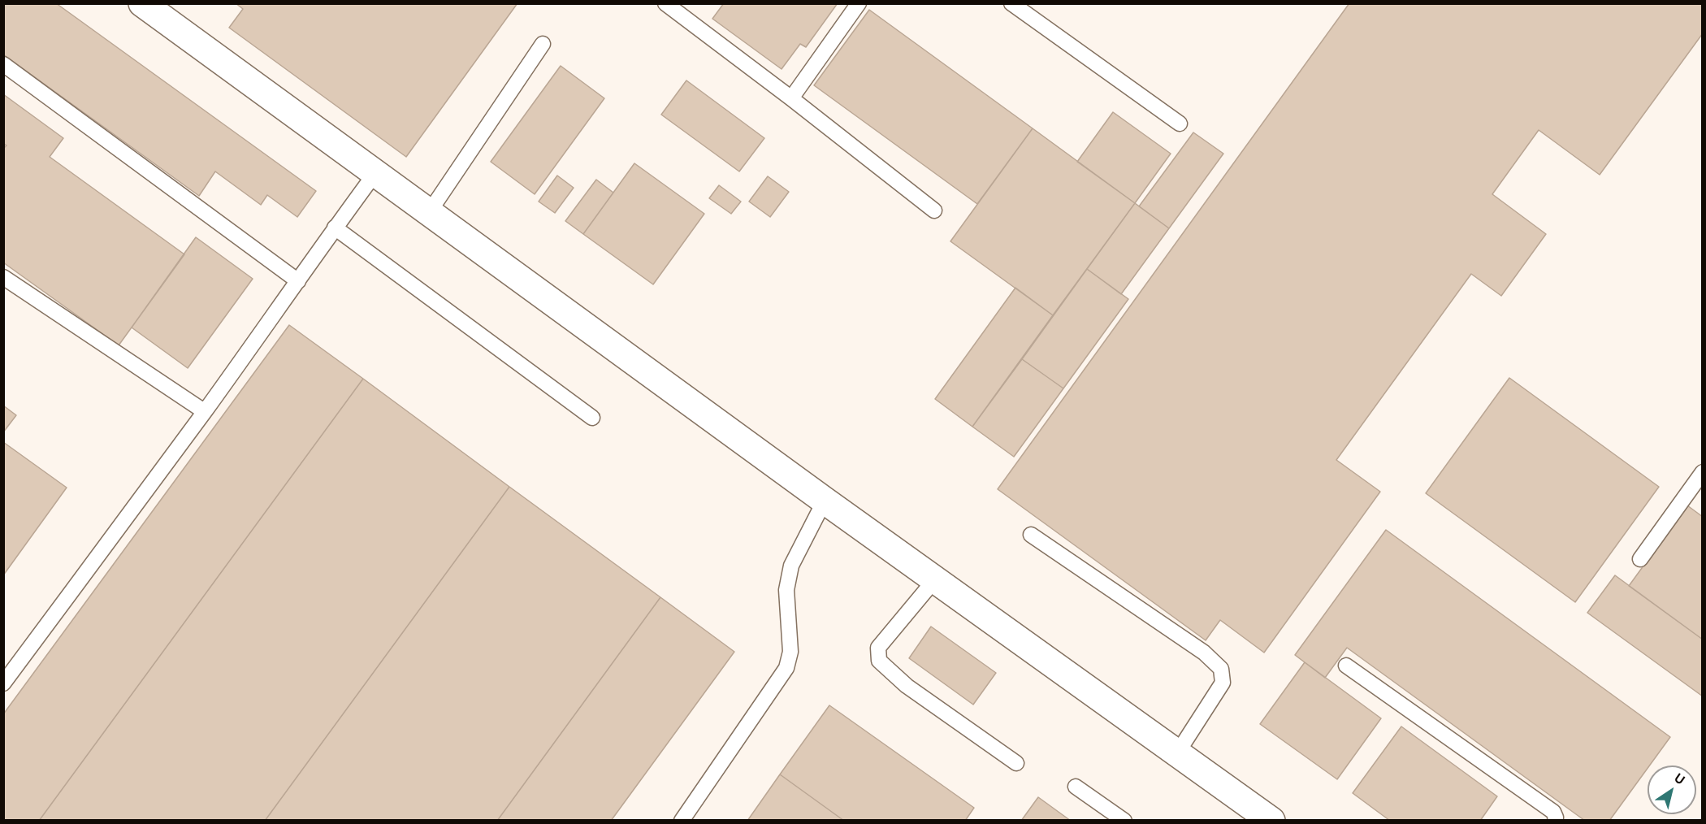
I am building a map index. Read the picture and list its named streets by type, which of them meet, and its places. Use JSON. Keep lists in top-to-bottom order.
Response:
{
  "north": "top right"
}
